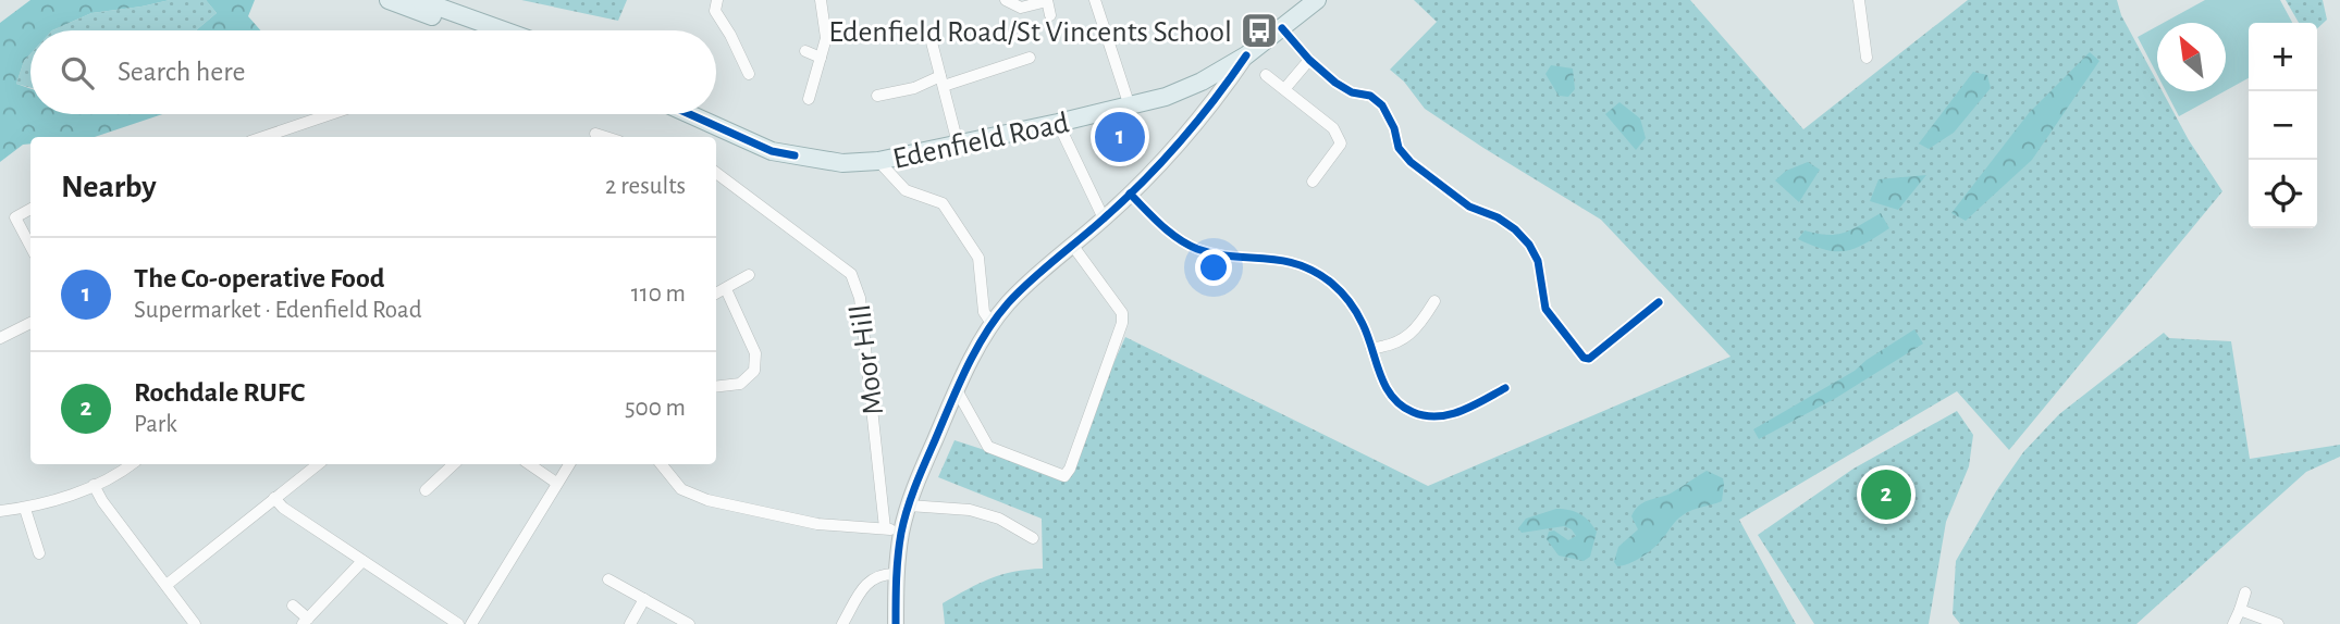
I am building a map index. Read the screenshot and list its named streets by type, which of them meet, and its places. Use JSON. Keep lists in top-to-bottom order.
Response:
{
  "streets": {
    "main road": ["Edenfield Road"],
    "street": ["Moor Hill"]
  },
  "places": {
    "bus stop": ["Edenfield Road/St Vincents School"]
  },
  "north": "top left",
  "page": {
    "map_buttons": ["+", "−"],
    "search": "Search here",
    "pins": ["1", "2"],
    "heading": ["Nearby", "2 results"],
    "list": [
      {
        "mark": "1",
        "name": "The Co-operative Food",
        "note": "Supermarket · Edenfield Road",
        "value": "110 m"
      },
      {
        "mark": "2",
        "name": "Rochdale RUFC",
        "note": "Park",
        "value": "500 m"
      }
    ]
  }
}
